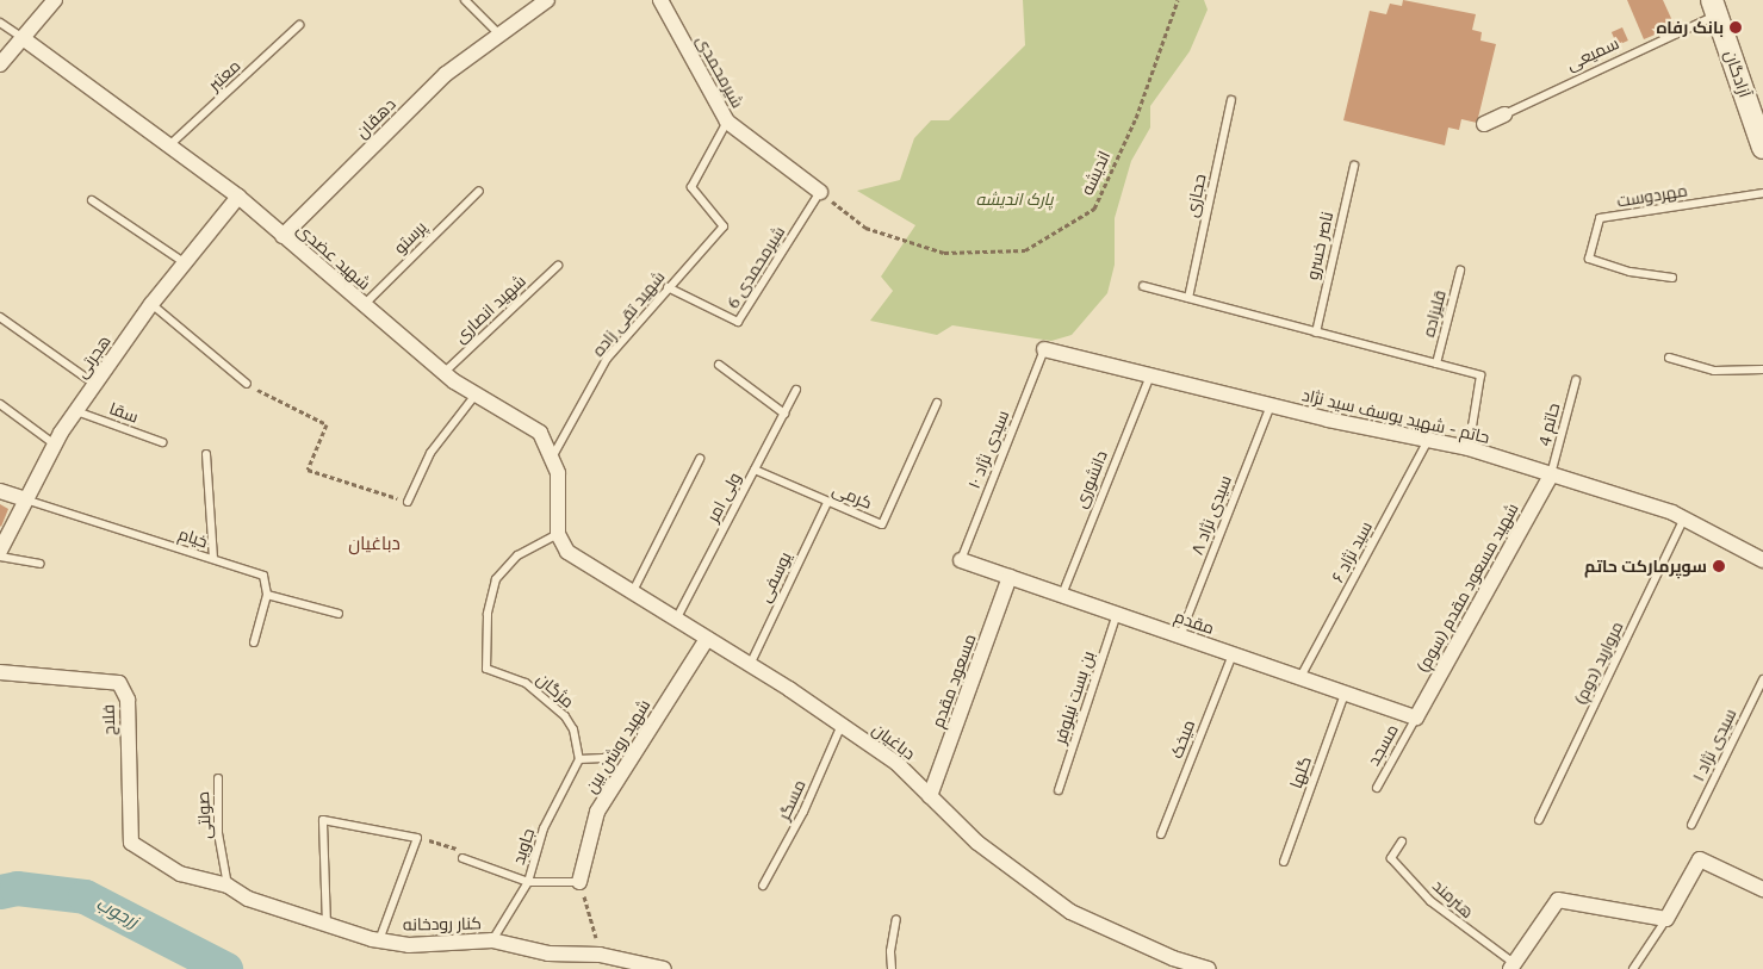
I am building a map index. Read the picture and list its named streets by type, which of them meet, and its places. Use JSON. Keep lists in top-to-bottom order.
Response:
{
  "streets": {
    "main road": ["آزادگان"],
    "street": [
      "سمیعی",
      "شیرمحمدی",
      "دهقان",
      "شهید عضدی",
      "هجرتی",
      "حاتم - شهید یوسف سید نژاد",
      "شهید مسعود مقدم (سوم)",
      "مقدم",
      "مسعود مقدم",
      "فلاح",
      "دباغیان",
      "شهید روشن بین",
      "کنار رودخانه"
    ],
    "lane": [
      "معتبر",
      "حجازی",
      "مهردوست",
      "پرستو",
      "ناصر خسرو",
      "شیرمحمدی 6",
      "شهید انصاری",
      "شهید تقی زاده",
      "قلیزاده",
      "سقا",
      "حاتم 4",
      "سیدی نژاد ۱۰",
      "دانشوری",
      "کرمی",
      "ولی امر",
      "سیدی نژاد ۸",
      "خیام",
      "سید نژاد ۶",
      "یوسفی",
      "مروارید (دوم)",
      "مژگان",
      "بن بست نیلوفر",
      "میخک",
      "مسجد",
      "سیدی نژاد ۱",
      "گلها",
      "مسگر",
      "صولتی",
      "جاوید",
      "هنرمند"
    ],
    "path": ["اندیشه"]
  },
  "crossings": [
    ["سمیعی", "آزادگان"],
    ["شیرمحمدی", "اندیشه"],
    ["شیرمحمدی", "شیرمحمدی 6"],
    ["شیرمحمدی", "شهید تقی زاده"],
    ["معتبر", "شهید عضدی"],
    ["دهقان", "شهید عضدی"],
    ["اندیشه", "شیرمحمدی 6"],
    ["پرستو", "شهید عضدی"],
    ["شهید عضدی", "شهید انصاری"],
    ["شهید عضدی", "شهید تقی زاده"],
    ["شهید عضدی", "هجرتی"],
    ["شهید عضدی", "مژگان"],
    ["شهید عضدی", "دباغیان"],
    ["شیرمحمدی 6", "شهید تقی زاده"],
    ["هجرتی", "سقا"],
    ["هجرتی", "خیام"],
    ["حاتم - شهید یوسف سید نژاد", "حاتم 4"],
    ["حاتم - شهید یوسف سید نژاد", "سیدی نژاد ۱۰"],
    ["حاتم - شهید یوسف سید نژاد", "دانشوری"],
    ["حاتم - شهید یوسف سید نژاد", "سیدی نژاد ۸"],
    ["حاتم - شهید یوسف سید نژاد", "سید نژاد ۶"],
    ["حاتم - شهید یوسف سید نژاد", "شهید مسعود مقدم (سوم)"],
    ["حاتم - شهید یوسف سید نژاد", "مروارید (دوم)"],
    ["حاتم 4", "شهید مسعود مقدم (سوم)"],
    ["سیدی نژاد ۱۰", "مقدم"],
    ["دانشوری", "مقدم"],
    ["کرمی", "ولی امر"],
    ["کرمی", "یوسفی"],
    ["ولی امر", "دباغیان"],
    ["سیدی نژاد ۸", "مقدم"],
    ["سید نژاد ۶", "مقدم"],
    ["یوسفی", "دباغیان"],
    ["شهید مسعود مقدم (سوم)", "مقدم"],
    ["شهید مسعود مقدم (سوم)", "مسجد"],
    ["مقدم", "مسعود مقدم"],
    ["مقدم", "بن بست نیلوفر"],
    ["مقدم", "میخک"],
    ["مقدم", "مسجد"],
    ["مقدم", "گلها"],
    ["مسعود مقدم", "دباغیان"],
    ["مژگان", "دباغیان"],
    ["مژگان", "جاوید"],
    ["فلاح", "کنار رودخانه"],
    ["دباغیان", "شهید روشن بین"],
    ["دباغیان", "مسگر"],
    ["صولتی", "کنار رودخانه"],
    ["جاوید", "کنار رودخانه"]
  ],
  "districts": ["دباغیان"],
  "water": ["زرجوب"],
  "parks": ["پارک اندیشه"],
  "places": ["بانک رفاه", "سوپرمارکت حاتم"]
}
